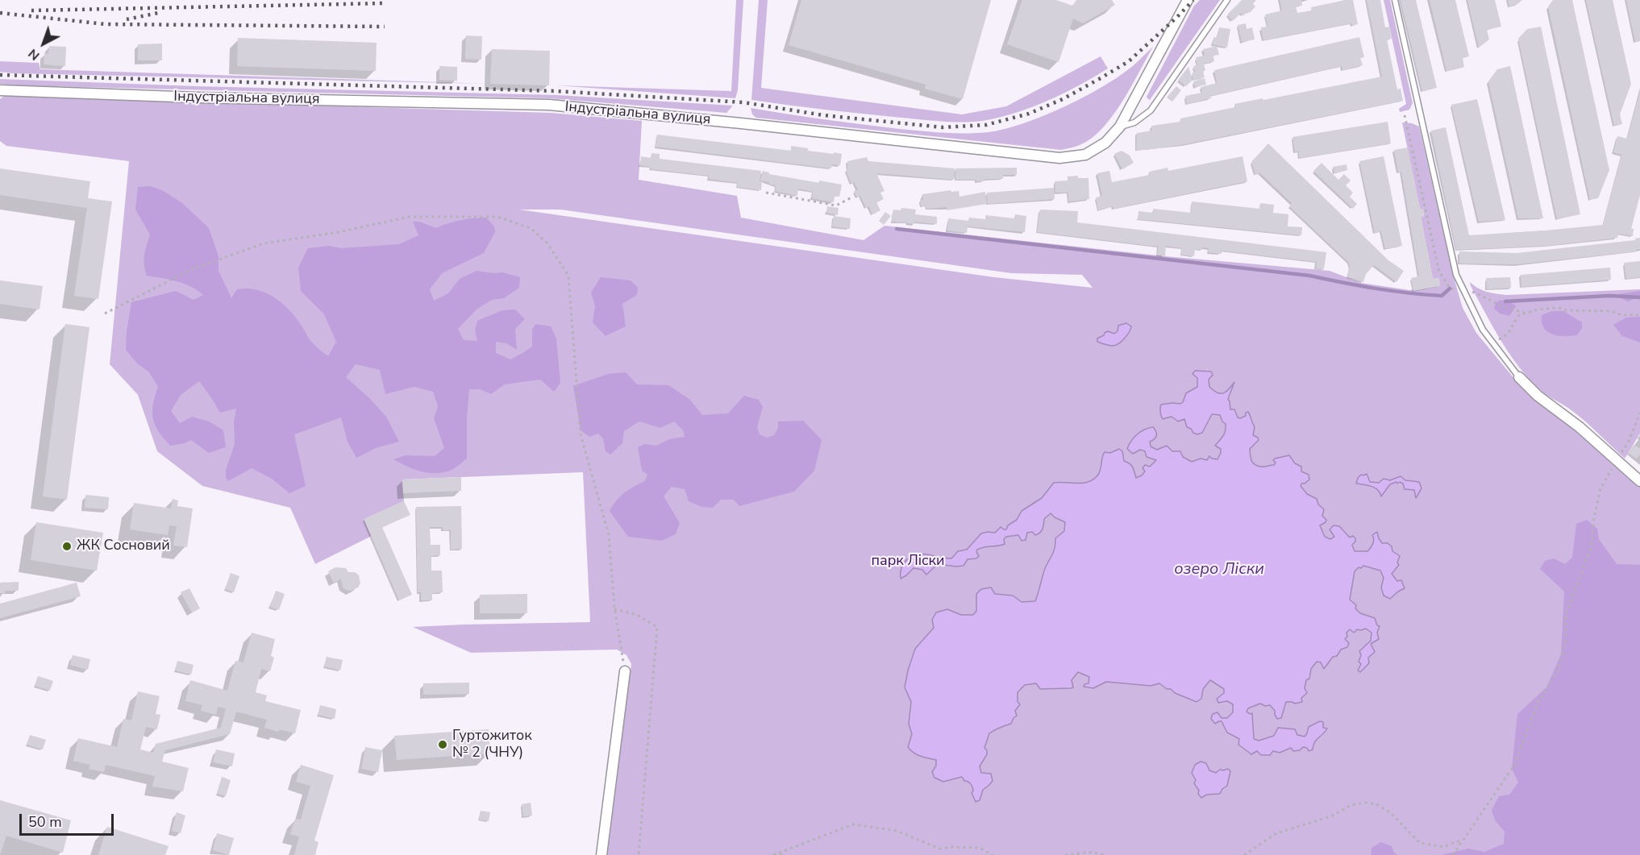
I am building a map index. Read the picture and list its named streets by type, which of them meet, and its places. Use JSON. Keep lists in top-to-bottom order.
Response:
{
  "streets": {
    "street": ["Індустріальна вулиця"]
  },
  "water": ["озеро Ліски"],
  "parks": ["парк Ліски"],
  "places": ["ЖК Сосновий", "Гуртожиток № 2 (ЧНУ)"],
  "scale_bar": "50 m",
  "north": "bottom left"
}
